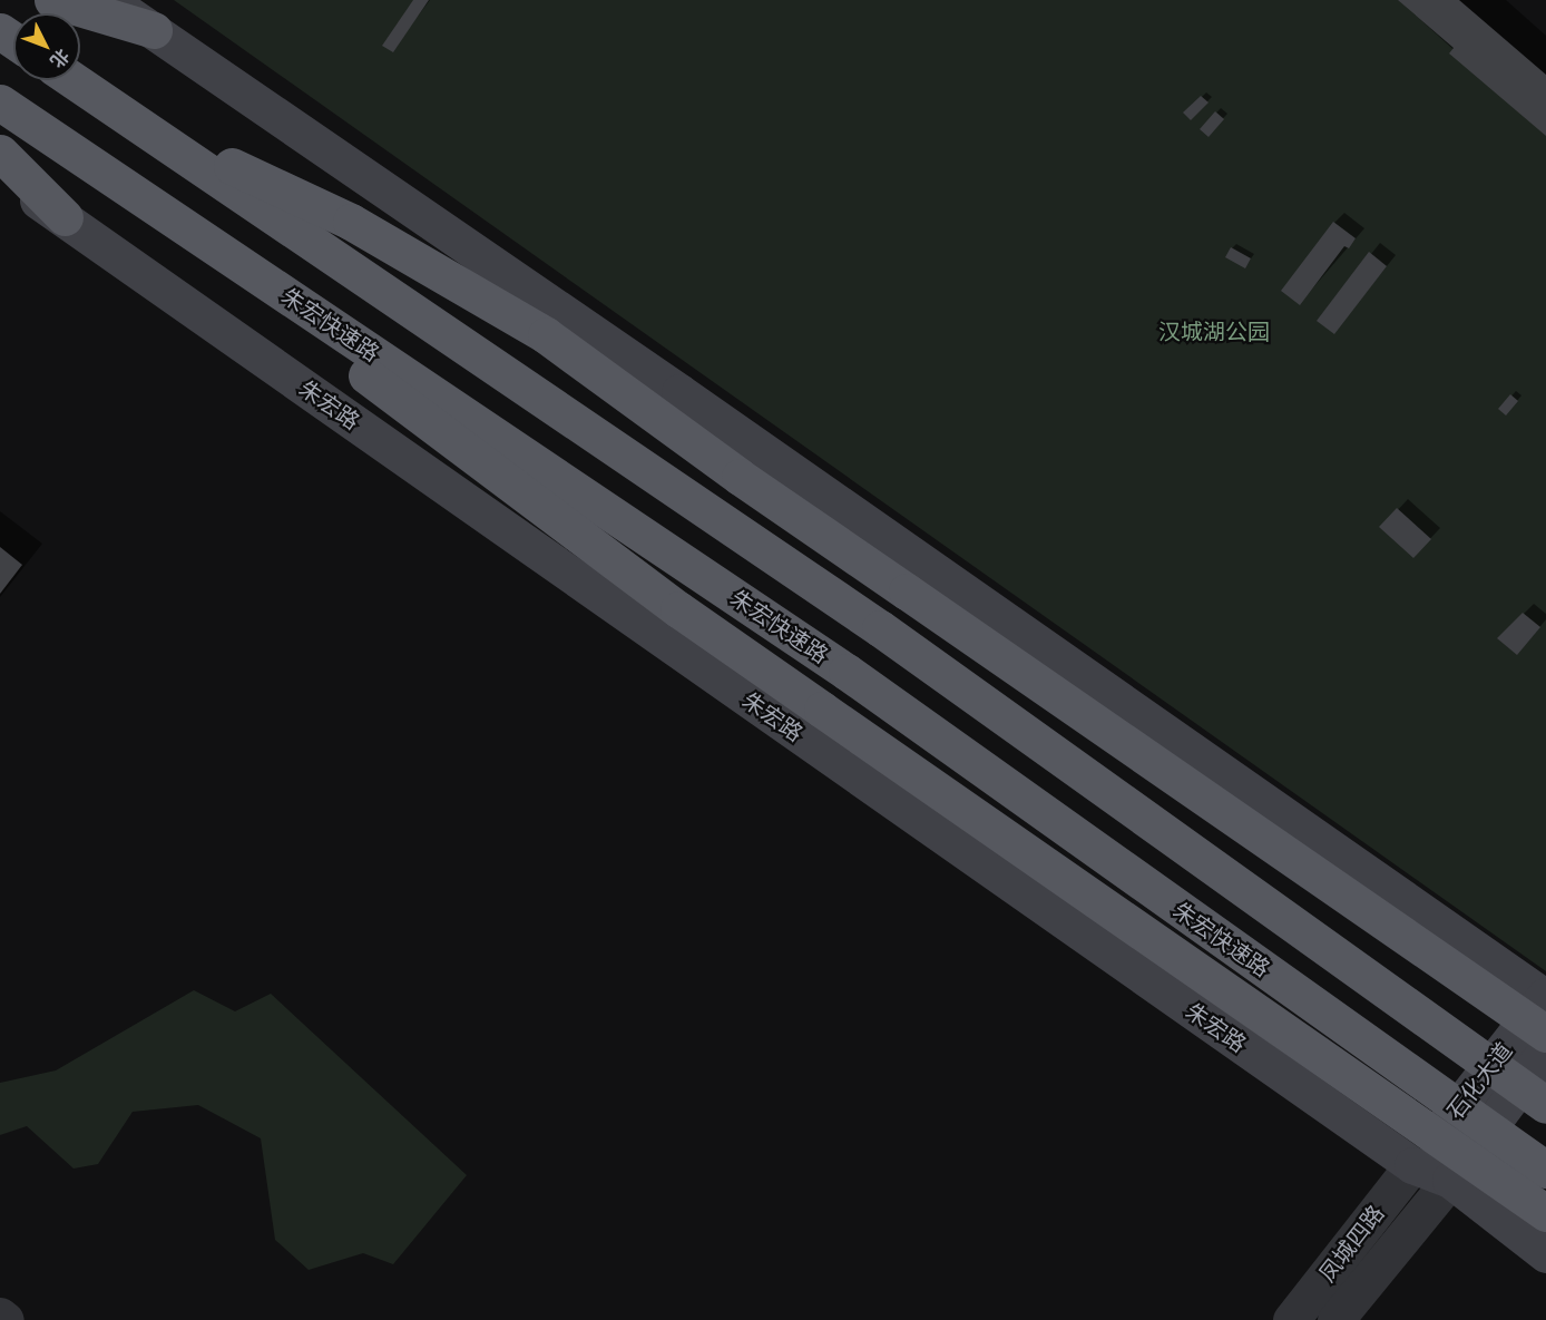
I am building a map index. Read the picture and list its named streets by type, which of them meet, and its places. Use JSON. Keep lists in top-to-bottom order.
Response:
{
  "streets": {
    "highway": ["朱宏快速路"],
    "main road": ["朱宏路", "石化大道"],
    "street": ["凤城四路"]
  },
  "crossings": [
    ["朱宏路", "石化大道"],
    ["朱宏路", "凤城四路"],
    ["石化大道", "凤城四路"]
  ],
  "parks": ["汉城湖公园"],
  "north": "bottom right"
}
